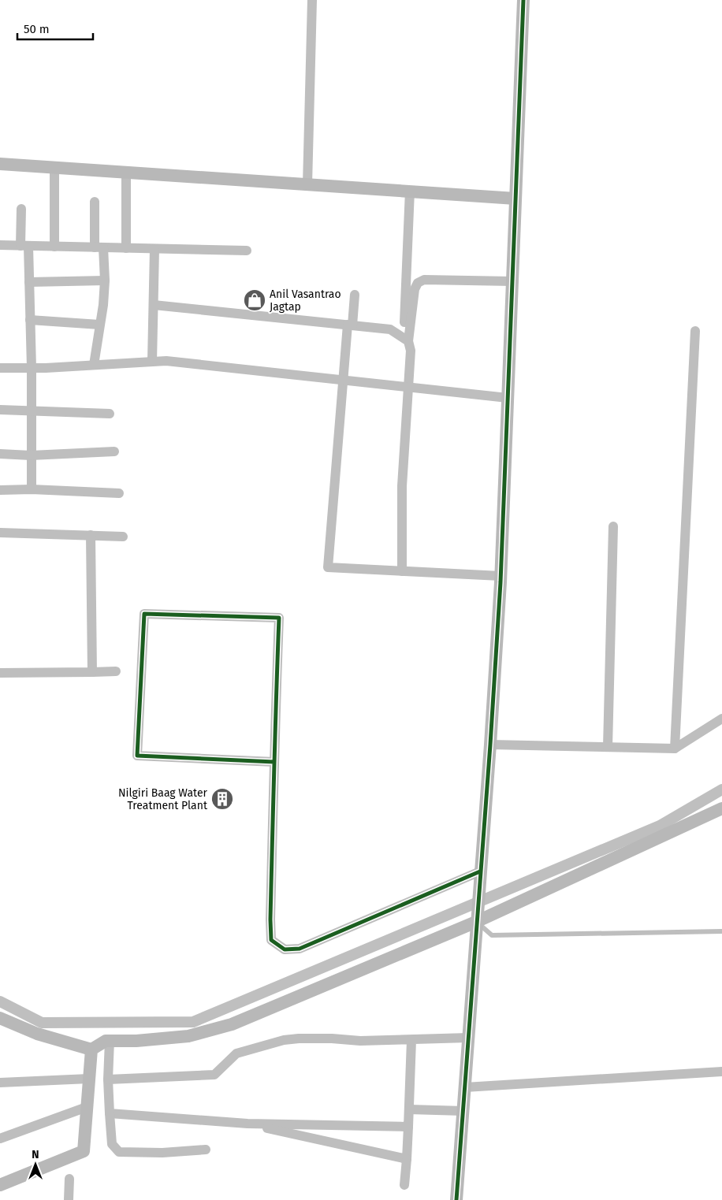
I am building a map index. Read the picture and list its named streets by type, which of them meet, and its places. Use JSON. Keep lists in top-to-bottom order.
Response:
{
  "places": {
    "shop": ["Anil Vasantrao Jagtap"],
    "building": ["Nilgiri Baag Water Treatment Plant"]
  },
  "scale_bar": "50 m",
  "north": "top"
}
